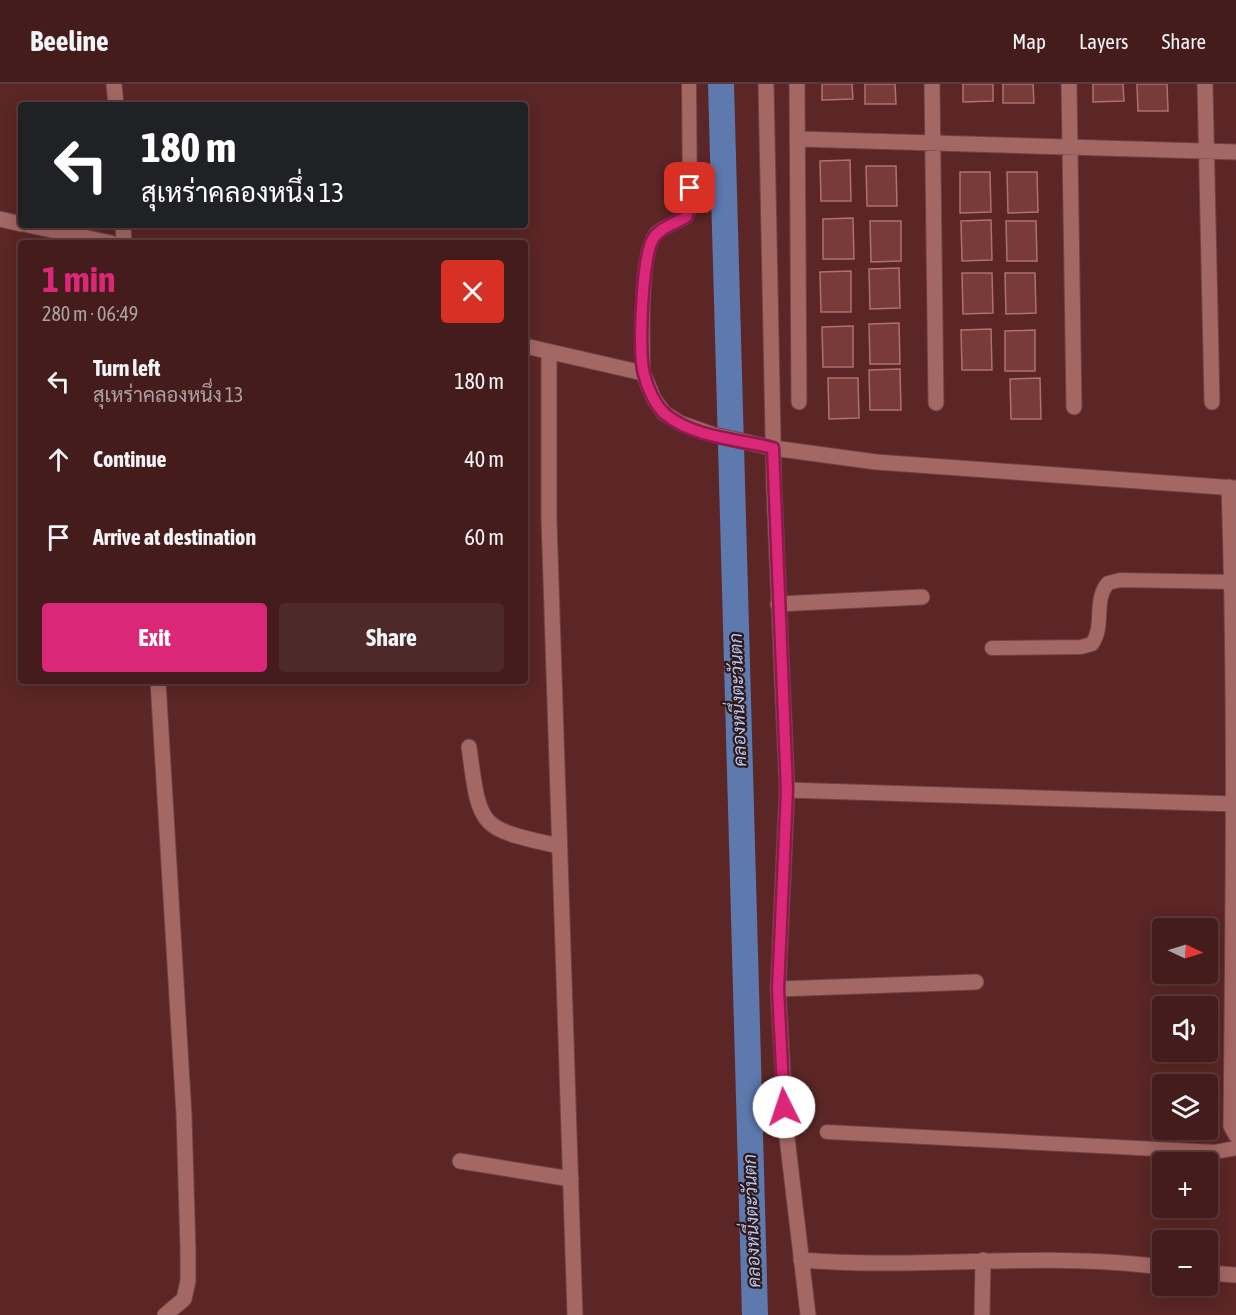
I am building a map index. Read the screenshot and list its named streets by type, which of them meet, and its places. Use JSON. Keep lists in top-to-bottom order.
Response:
{
  "water": ["คลองหนึ่งตะวันตก"],
  "north": "right",
  "page": {
    "header": "Beeline",
    "nav": ["Map", "Layers", "Share"],
    "turn": ["180 m", "สุเหร่าคลองหนึ่ง 13"],
    "heading": ["1 min", "280 m · 06:49"],
    "list": [
      {
        "name": "Turn left",
        "note": "สุเหร่าคลองหนึ่ง 13",
        "value": "180 m"
      },
      {
        "name": "Continue",
        "value": "40 m"
      },
      {
        "name": "Arrive at destination",
        "value": "60 m"
      }
    ],
    "buttons": ["Exit", "Share"],
    "map_buttons": ["+", "−"]
  }
}
